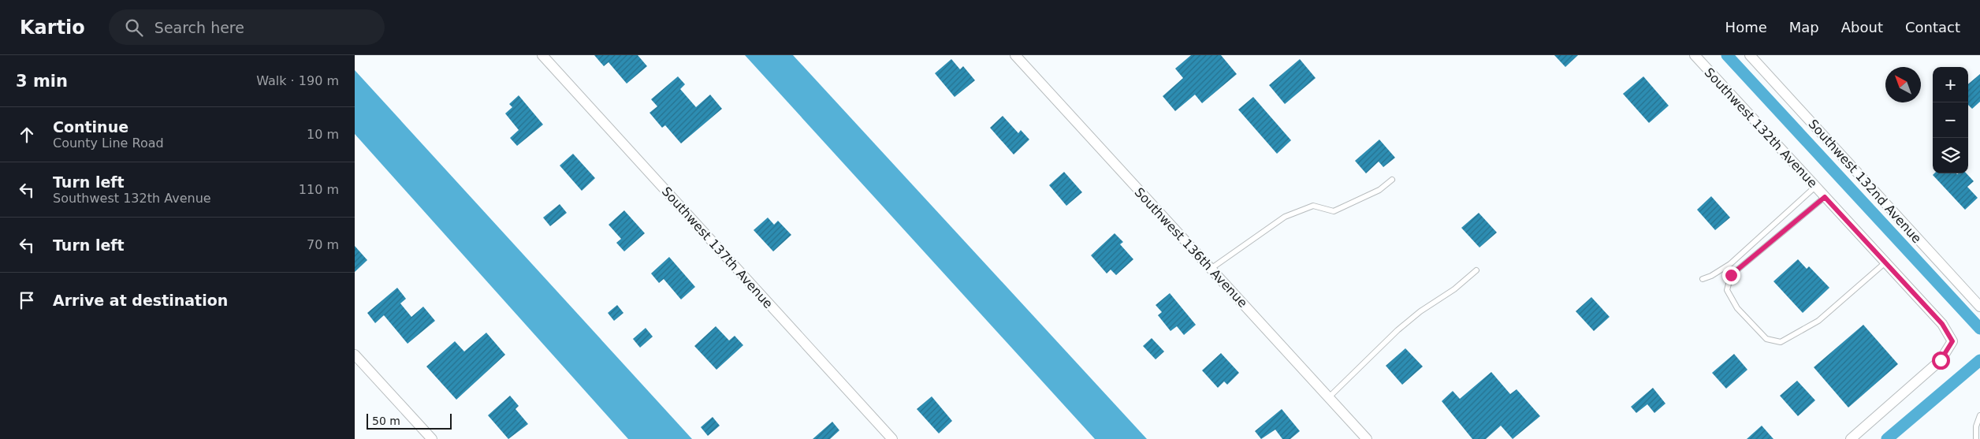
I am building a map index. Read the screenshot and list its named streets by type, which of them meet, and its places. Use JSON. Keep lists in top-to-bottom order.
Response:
{
  "streets": {
    "street": [
      "Southwest 132th Avenue",
      "Southwest 132nd Avenue",
      "Southwest 137th Avenue",
      "Southwest 136th Avenue"
    ]
  },
  "scale_bar": "50 m",
  "north": "top left",
  "page": {
    "header": "Kartio",
    "search": "Search here",
    "nav": [
      "Home",
      "Map",
      "About",
      "Contact"
    ],
    "heading": ["3 min", "Walk · 190 m"],
    "map_buttons": ["+", "−"],
    "list": [
      ["Continue", "County Line Road", "10 m"],
      ["Turn left", "Southwest 132th Avenue", "110 m"],
      ["Turn left", "70 m"],
      "Arrive at destination"
    ],
    "scale": "50 m"
  }
}
